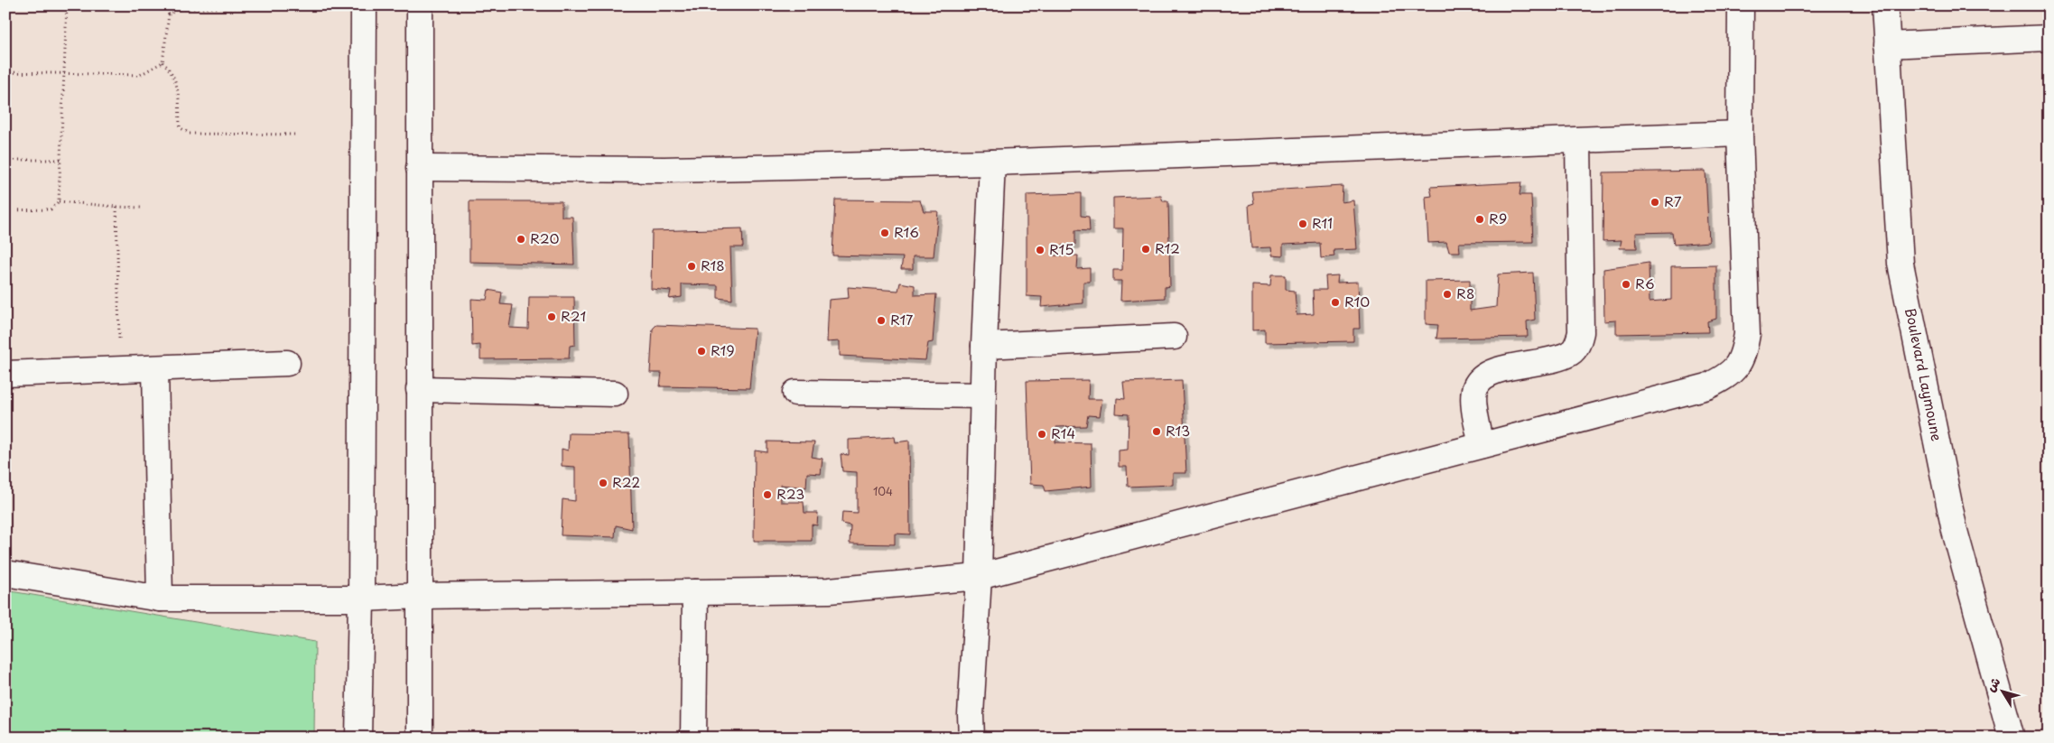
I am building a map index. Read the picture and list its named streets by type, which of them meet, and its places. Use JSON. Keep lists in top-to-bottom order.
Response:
{
  "streets": {
    "street": ["Boulevard Laymoune"]
  },
  "places": [
    "R7",
    "R9",
    "R11",
    "R16",
    "R20",
    "R12",
    "R15",
    "R18",
    "R6",
    "R8",
    "R10",
    "R21",
    "R17",
    "R19",
    "R13",
    "R14",
    "R22",
    "R23"
  ],
  "house_numbers": ["104"],
  "north": "top left"
}
